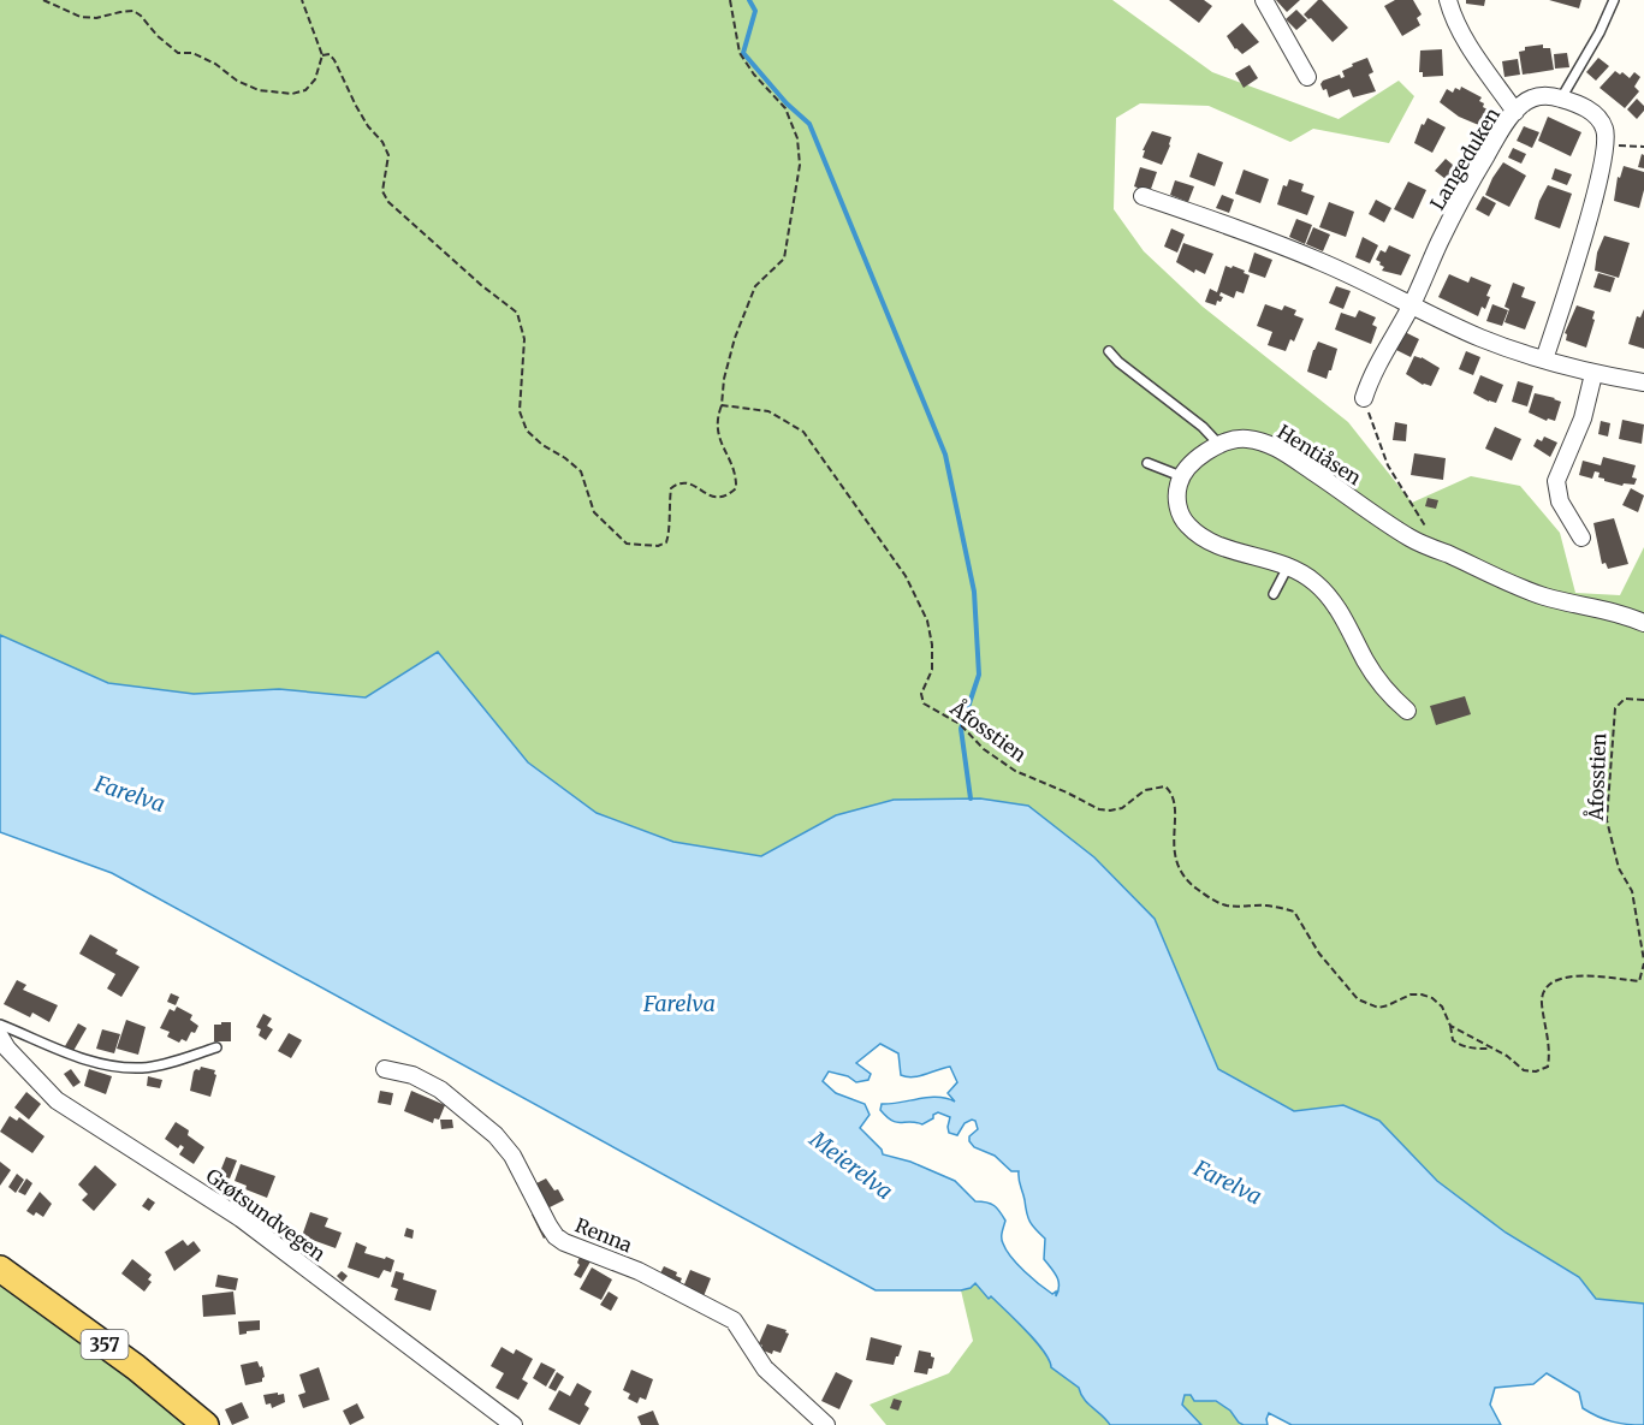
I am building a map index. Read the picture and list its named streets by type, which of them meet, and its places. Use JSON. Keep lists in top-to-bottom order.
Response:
{
  "streets": {
    "main road": ["357"],
    "street": [
      "Langeduken",
      "Hentiåsen",
      "Grøtsundvegen",
      "Renna"
    ],
    "path": ["Åfosstien"]
  },
  "water": ["Farelva", "Meierelva"]
}
